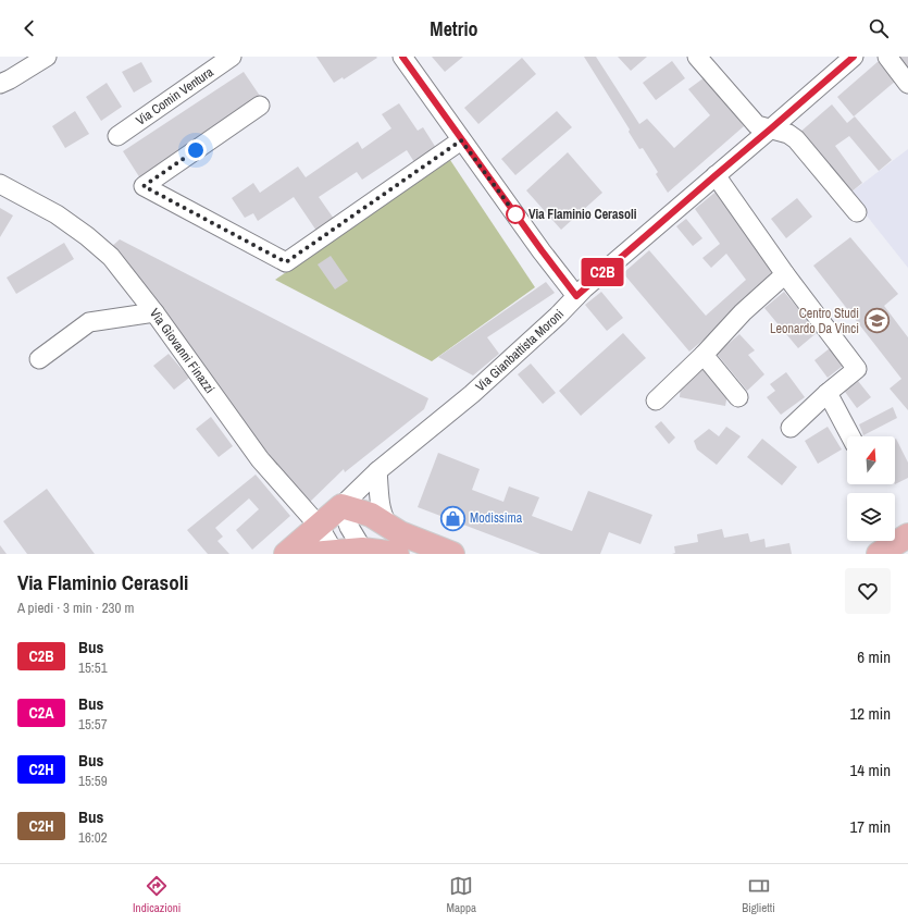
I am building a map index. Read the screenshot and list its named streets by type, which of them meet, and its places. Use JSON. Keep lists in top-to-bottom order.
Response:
{
  "streets": {
    "main road": ["Via Gianbattista Moroni"],
    "street": ["Via Comin Ventura", "Via Giovanni Finazzi"]
  },
  "crossings": [
    ["Via Gianbattista Moroni", "Via Giovanni Finazzi"]
  ],
  "places": {
    "other": ["Via Flaminio Cerasoli"],
    "school or university": ["Centro Studi Leonardo Da Vinci"],
    "shop": ["Modissima"]
  },
  "lines": ["bus line C2B"],
  "north": "top",
  "page": {
    "header": "Metrio",
    "on_map": "C2B",
    "heading": ["Via Flaminio Cerasoli", "A piedi · 3 min · 230 m"],
    "list": [
      {
        "mark": "C2B",
        "name": "Bus",
        "note": "15:51",
        "value": "6 min"
      },
      {
        "mark": "C2A",
        "name": "Bus",
        "note": "15:57",
        "value": "12 min"
      },
      {
        "mark": "C2H",
        "name": "Bus",
        "note": "15:59",
        "value": "14 min"
      },
      {
        "mark": "C2H",
        "name": "Bus",
        "note": "16:02",
        "value": "17 min"
      }
    ],
    "tabs": ["Indicazioni", "Mappa", "Biglietti"]
  }
}
